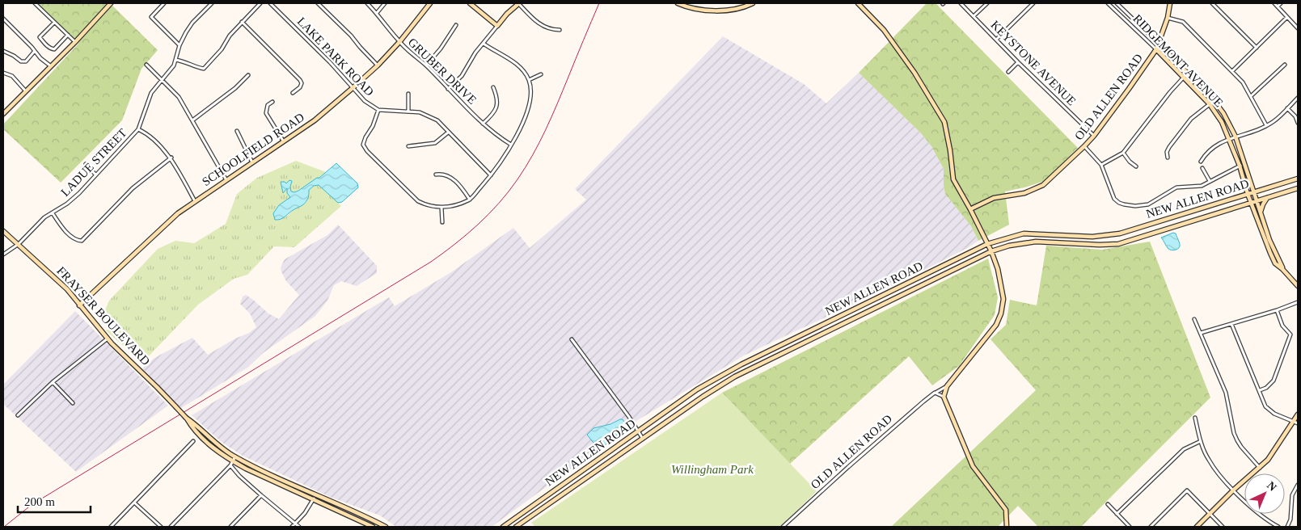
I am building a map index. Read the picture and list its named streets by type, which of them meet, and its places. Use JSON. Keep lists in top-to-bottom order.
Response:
{
  "streets": {
    "main road": [
      "RIDGEMONT AVENUE",
      "OLD ALLEN ROAD",
      "SCHOOLFIELD ROAD",
      "NEW ALLEN ROAD",
      "FRAYSER BOULEVARD"
    ],
    "street": [
      "LAKE PARK ROAD",
      "KEYSTONE AVENUE",
      "GRUBER DRIVE",
      "LADUE STREET"
    ]
  },
  "crossings": [
    ["LAKE PARK ROAD", "SCHOOLFIELD ROAD"],
    ["RIDGEMONT AVENUE", "OLD ALLEN ROAD"],
    ["RIDGEMONT AVENUE", "NEW ALLEN ROAD"],
    ["KEYSTONE AVENUE", "OLD ALLEN ROAD"],
    ["GRUBER DRIVE", "SCHOOLFIELD ROAD"],
    ["SCHOOLFIELD ROAD", "FRAYSER BOULEVARD"],
    ["LADUE STREET", "FRAYSER BOULEVARD"]
  ],
  "parks": ["Willingham Park"],
  "scale_bar": "200 m",
  "north": "top right"
}
